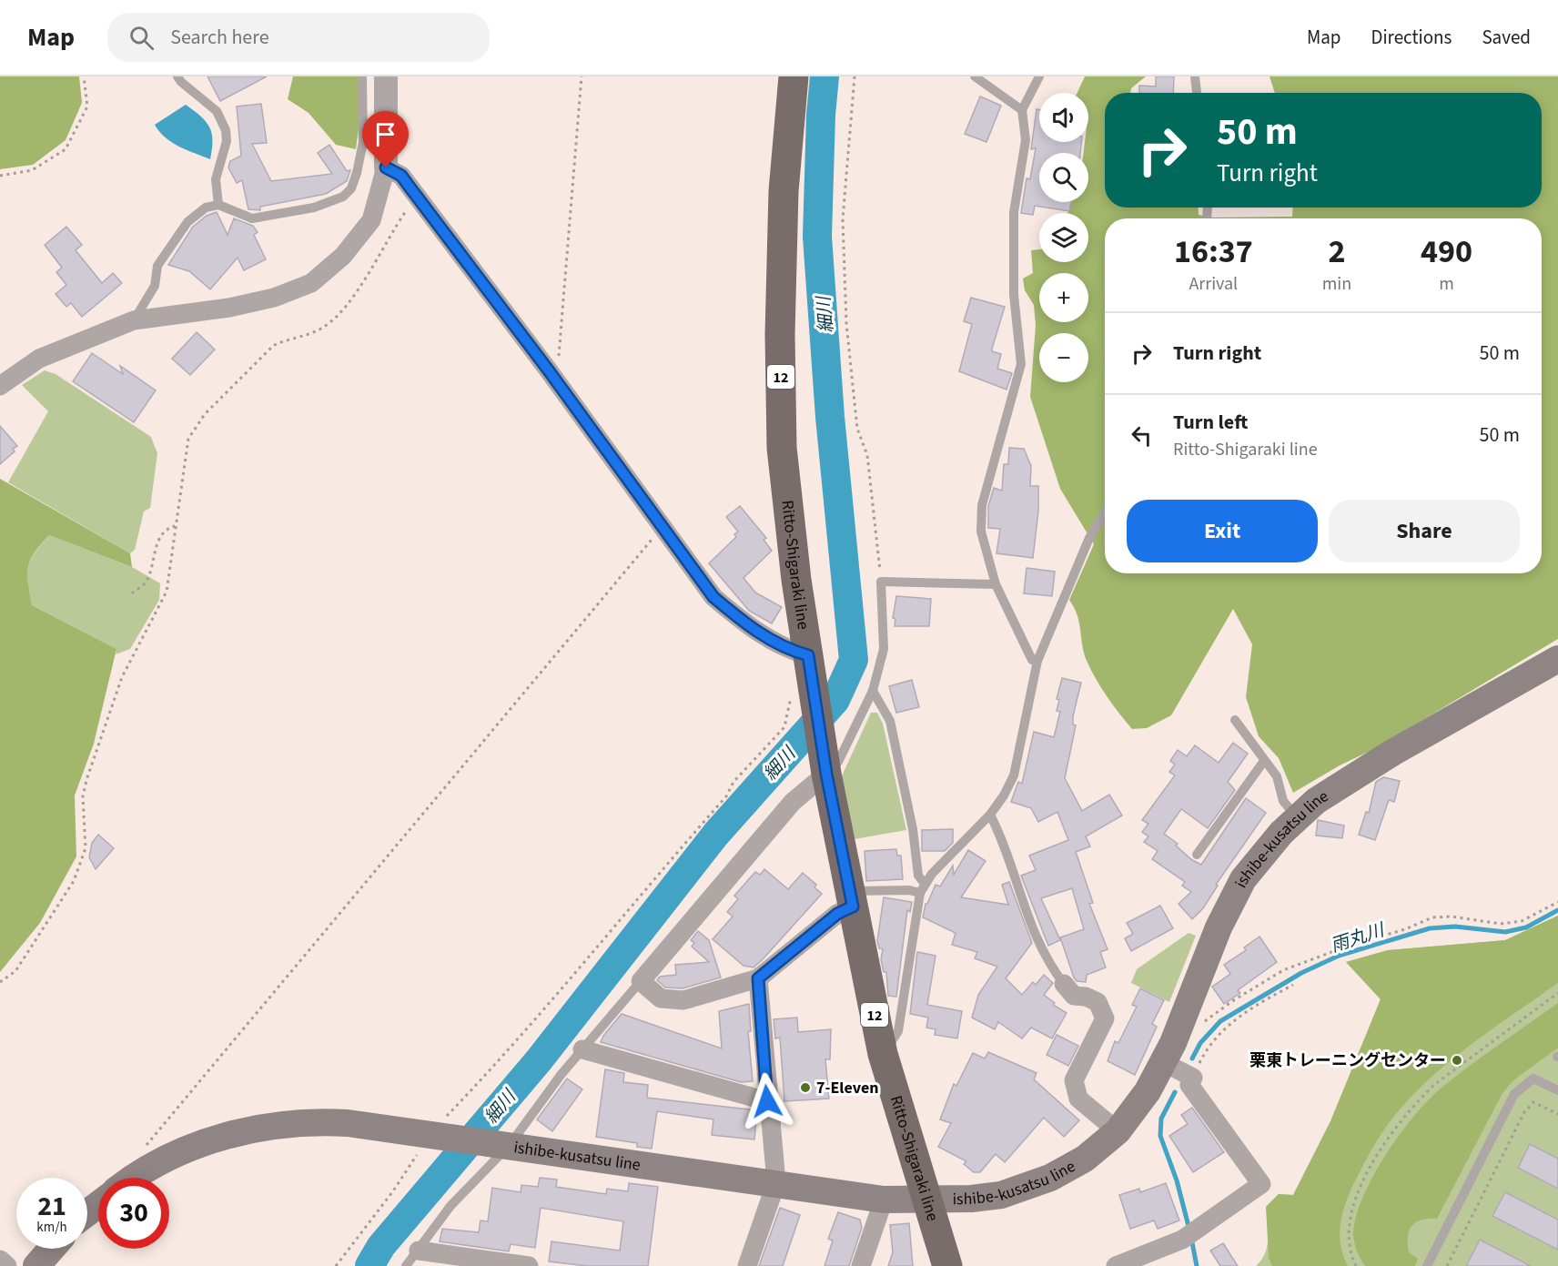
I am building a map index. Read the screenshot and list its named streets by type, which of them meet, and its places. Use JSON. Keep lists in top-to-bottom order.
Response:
{
  "streets": {
    "main road": ["12", "Ritto-Shigaraki line", "ishibe-kusatsu line"]
  },
  "crossings": [
    ["Ritto-Shigaraki line", "ishibe-kusatsu line"]
  ],
  "water": ["細川", "雨丸川"],
  "places": ["栗東トレーニングセンター", "7-Eleven"],
  "page": {
    "header": "Map",
    "search": "Search here",
    "nav": ["Map", "Directions", "Saved"],
    "map_buttons": ["+", "−"],
    "turn": ["50 m", "Turn right"],
    "eta": [
      "16:37",
      "Arrival",
      "2",
      "min",
      "490",
      "m"
    ],
    "list": [
      {
        "name": "Turn right",
        "value": "50 m"
      },
      {
        "name": "Turn left",
        "note": "Ritto-Shigaraki line",
        "value": "50 m"
      }
    ],
    "buttons": ["Exit", "Share"],
    "speed": "21 km/h",
    "limit": "30"
  }
}
